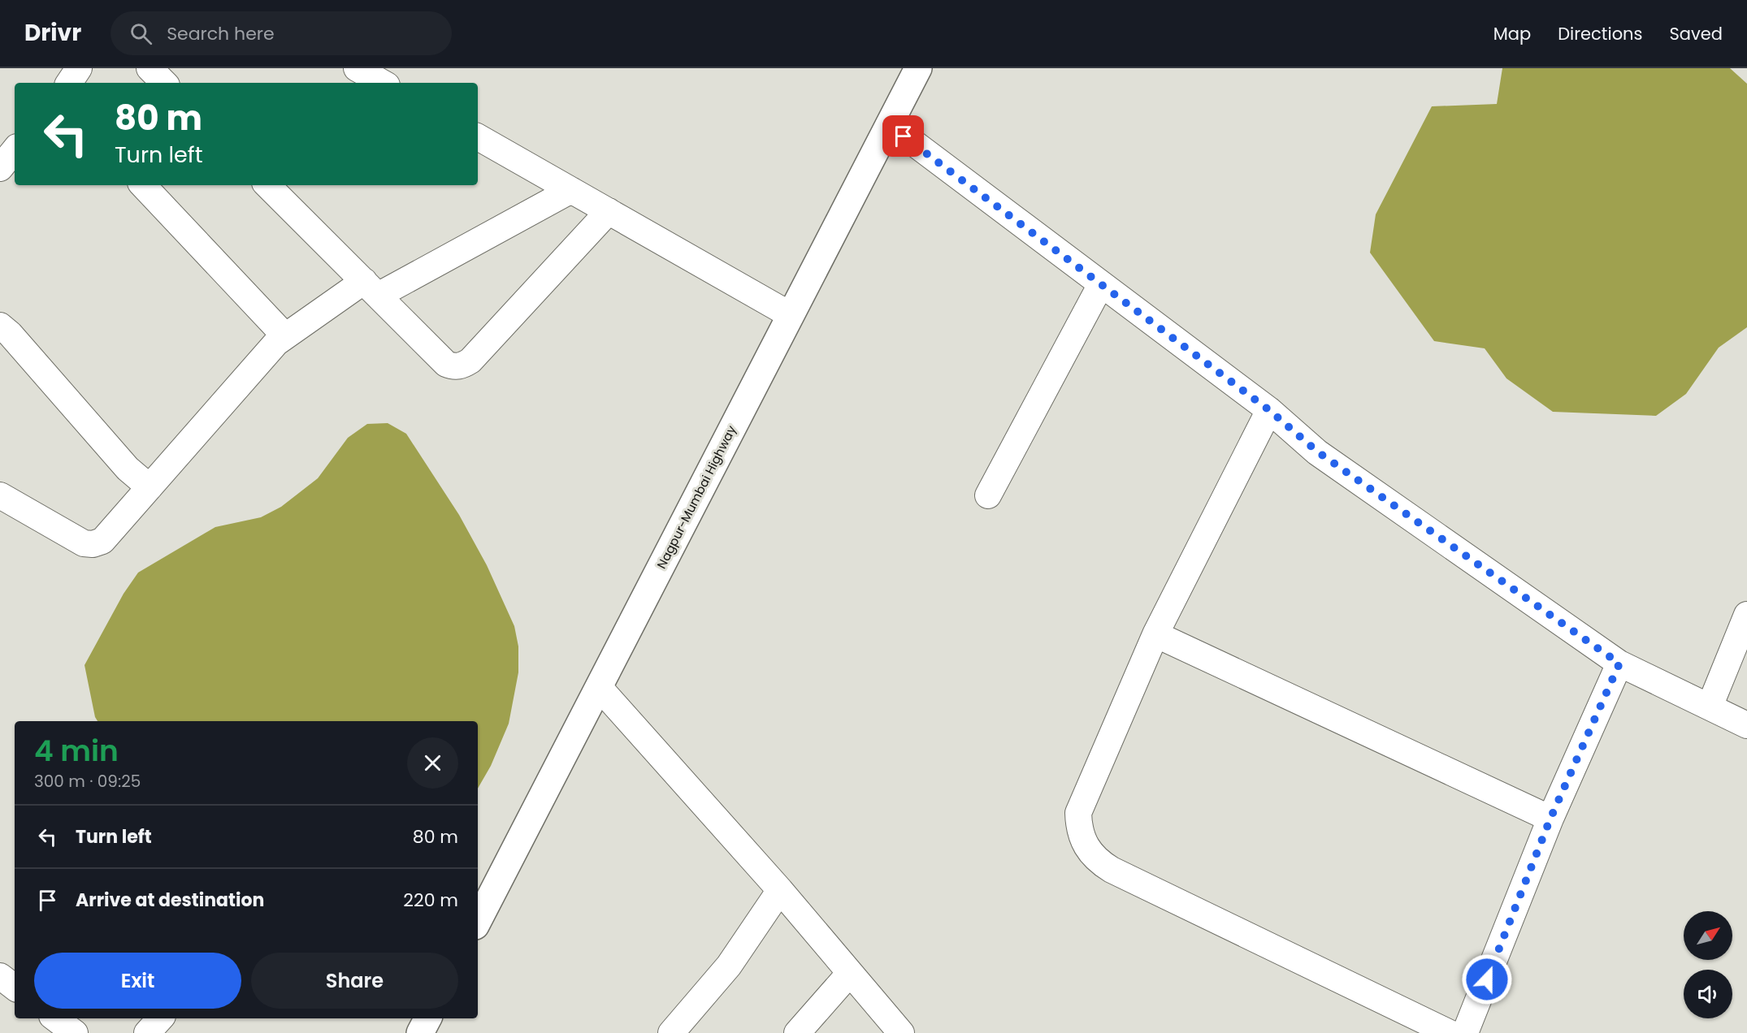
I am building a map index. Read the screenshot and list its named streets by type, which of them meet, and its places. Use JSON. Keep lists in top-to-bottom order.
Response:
{
  "streets": {
    "highway": ["Nagpur-Mumbai Highway"]
  },
  "north": "top right",
  "page": {
    "header": "Drivr",
    "search": "Search here",
    "nav": ["Map", "Directions", "Saved"],
    "turn": ["80 m", "Turn left"],
    "heading": ["4 min", "300 m · 09:25"],
    "list": [
      {
        "name": "Turn left",
        "value": "80 m"
      },
      {
        "name": "Arrive at destination",
        "value": "220 m"
      }
    ],
    "buttons": ["Exit", "Share"]
  }
}
